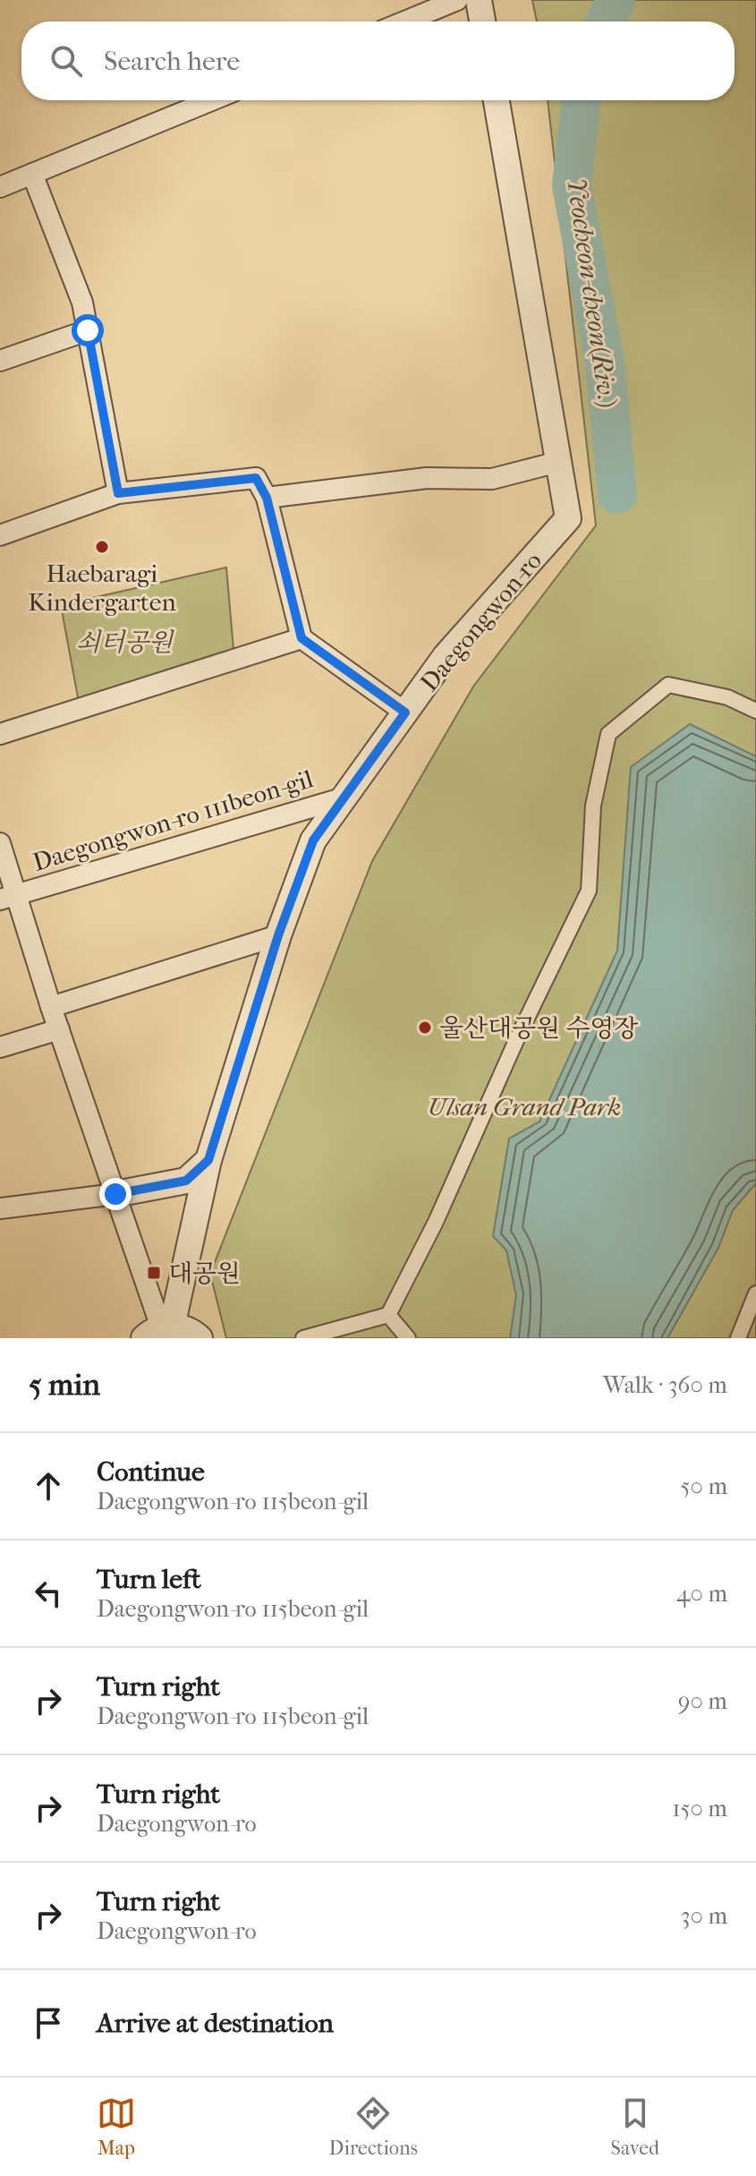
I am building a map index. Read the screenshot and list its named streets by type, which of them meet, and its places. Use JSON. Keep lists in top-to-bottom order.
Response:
{
  "streets": {
    "street": ["Daegongwon-ro", "Daegongwon-ro 111beon-gil"]
  },
  "crossings": [
    ["Daegongwon-ro", "Daegongwon-ro 111beon-gil"]
  ],
  "water": ["Yeocheon-cheon(Riv.)"],
  "parks": ["쇠터공원", "Ulsan Grand Park"],
  "places": {
    "other": ["Haebaragi Kindergarten", "울산대공원 수영장"],
    "transit": ["대공원"]
  },
  "page": {
    "search": "Search here",
    "heading": ["5 min", "Walk · 360 m"],
    "list": [
      ["Continue", "Daegongwon-ro 115beon-gil", "50 m"],
      ["Turn left", "Daegongwon-ro 115beon-gil", "40 m"],
      ["Turn right", "Daegongwon-ro 115beon-gil", "90 m"],
      ["Turn right", "Daegongwon-ro", "150 m"],
      ["Turn right", "Daegongwon-ro", "30 m"],
      "Arrive at destination"
    ],
    "nav": ["Map", "Directions", "Saved"]
  }
}
